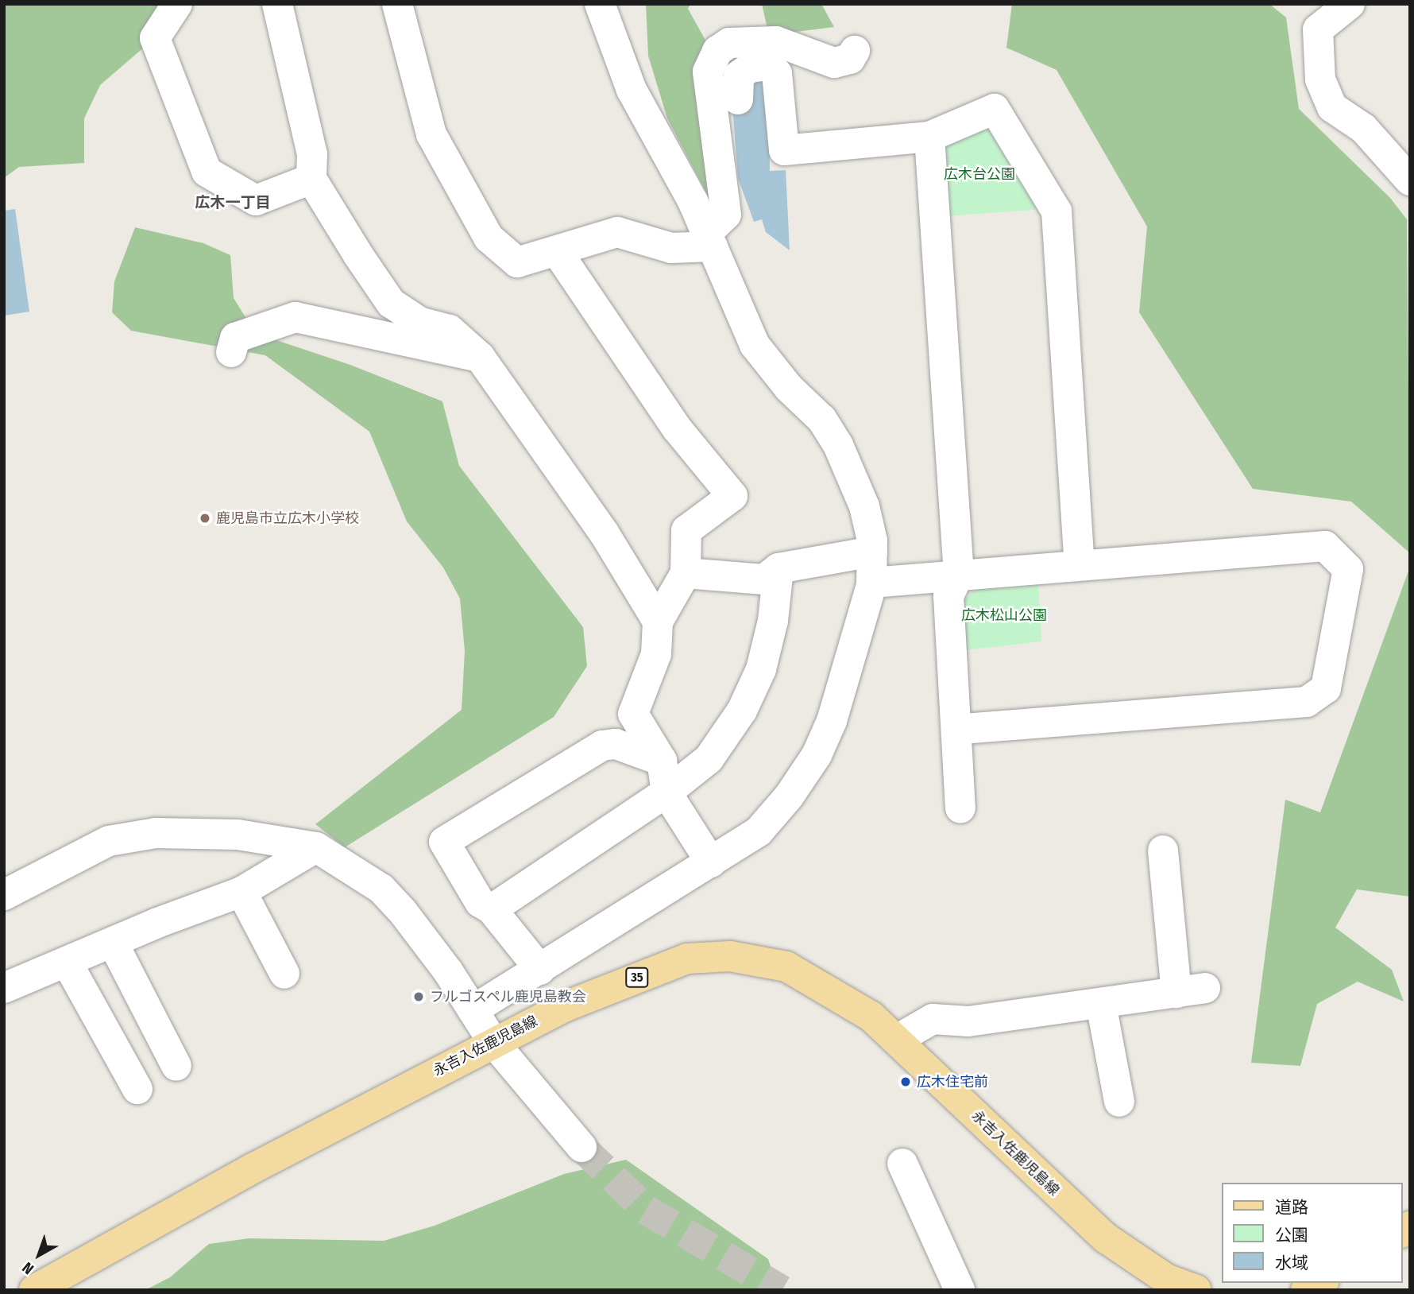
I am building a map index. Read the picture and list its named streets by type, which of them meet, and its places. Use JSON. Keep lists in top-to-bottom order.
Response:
{
  "streets": {
    "main road": ["35", "永吉入佐鹿児島線"]
  },
  "districts": ["広木一丁目"],
  "parks": ["広木台公園", "広木松山公園"],
  "places": ["鹿児島市立広木小学校", "フルゴスペル鹿児島教会", "広木住宅前"],
  "legend": ["道路", "公園", "水域"],
  "north": "bottom left"
}
